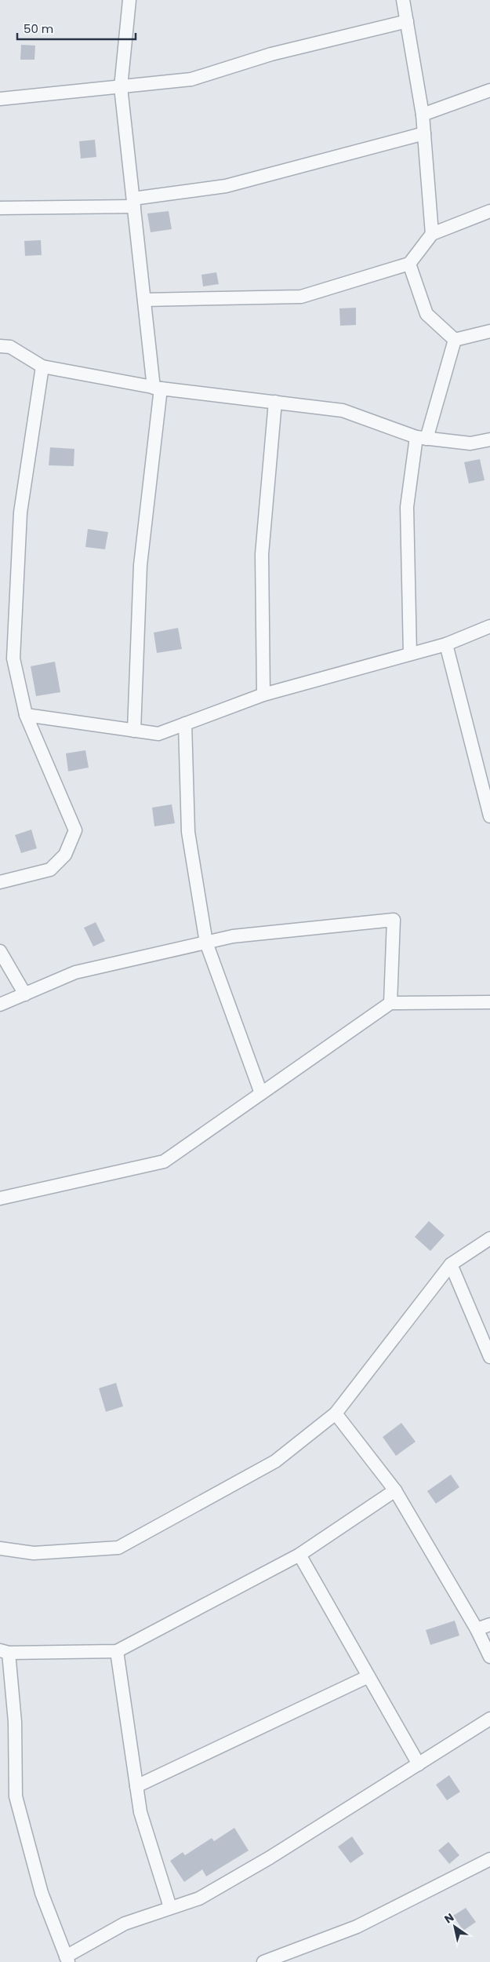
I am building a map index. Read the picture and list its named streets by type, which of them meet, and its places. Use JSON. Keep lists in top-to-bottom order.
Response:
{
  "scale_bar": "50 m",
  "north": "top left"
}
